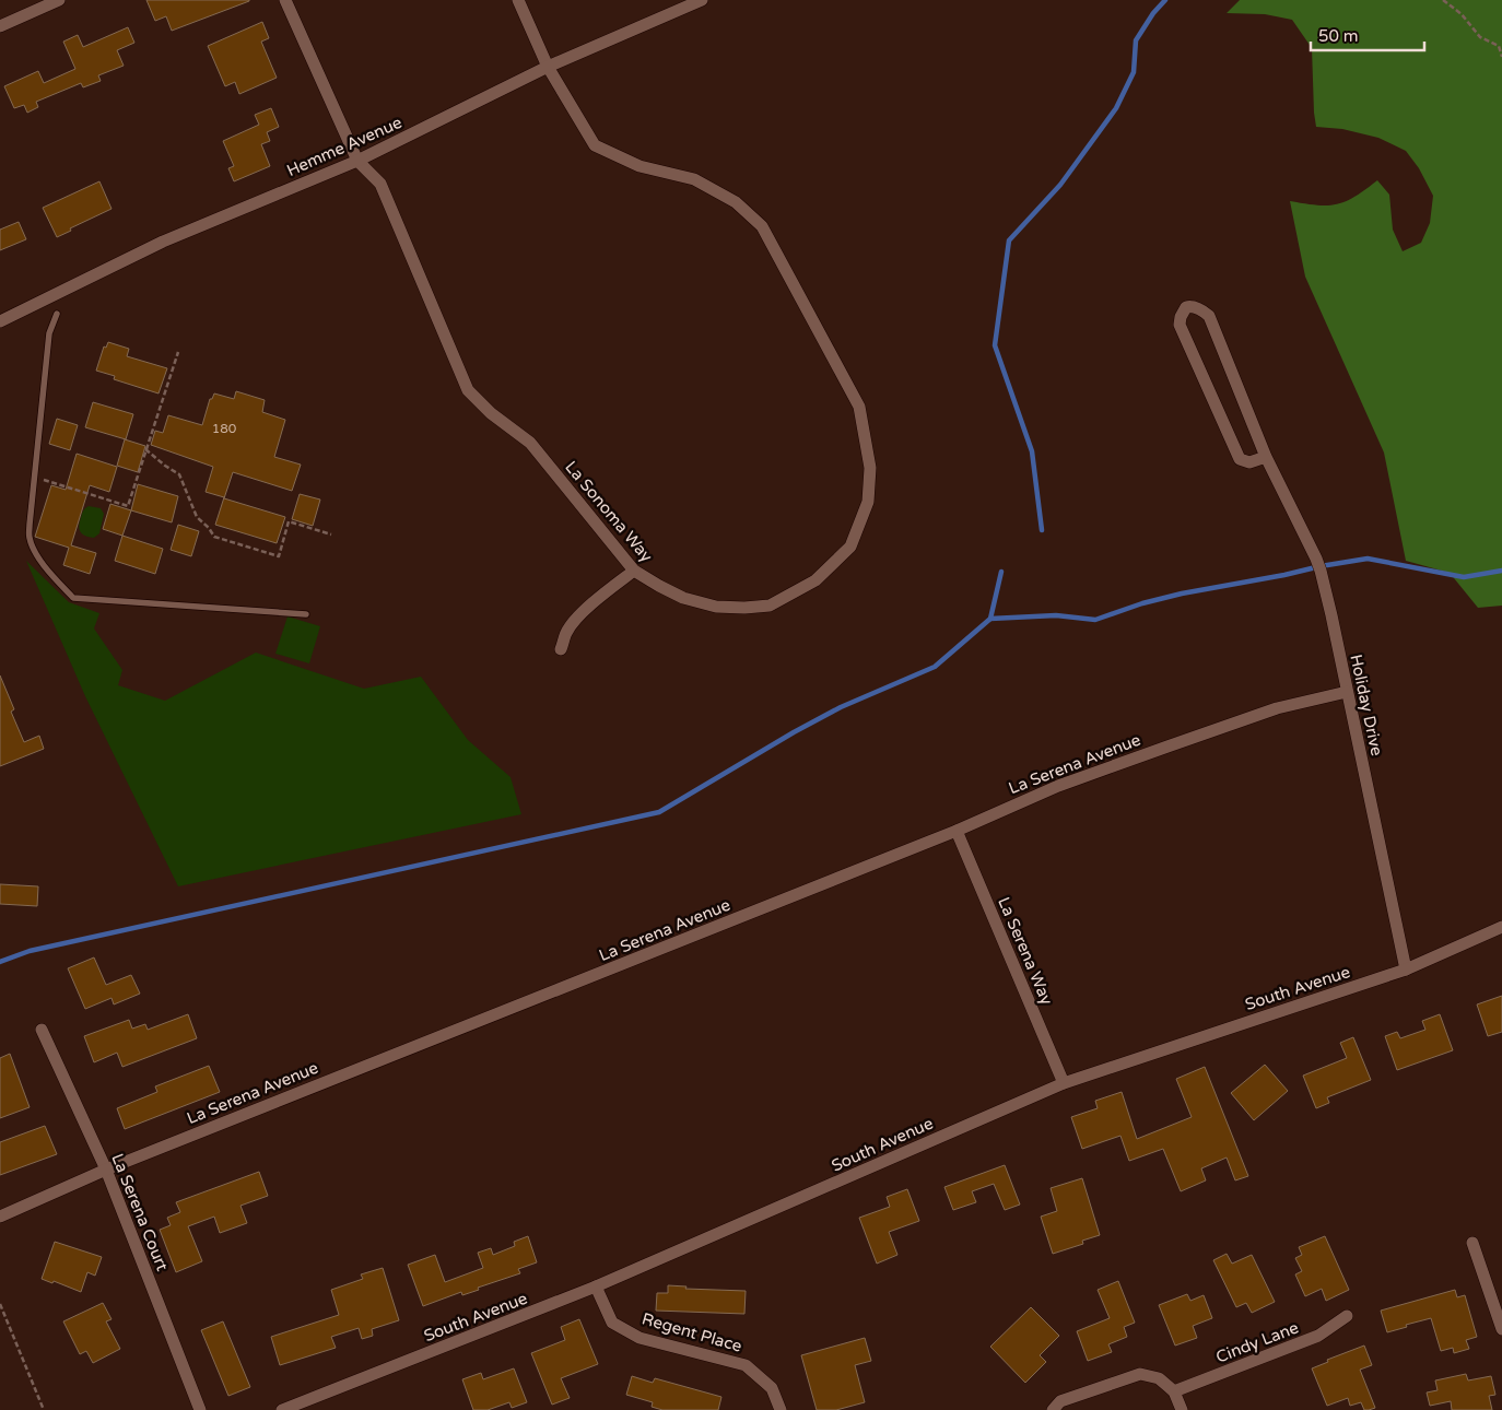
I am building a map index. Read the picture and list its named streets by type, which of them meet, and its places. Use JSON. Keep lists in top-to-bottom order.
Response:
{
  "streets": {
    "street": [
      "Hemme Avenue",
      "La Sonoma Way",
      "Holiday Drive",
      "La Serena Avenue",
      "La Serena Way",
      "South Avenue",
      "La Serena Court",
      "Regent Place",
      "Cindy Lane"
    ]
  },
  "crossings": [
    ["Hemme Avenue", "La Sonoma Way"],
    ["Holiday Drive", "La Serena Avenue"],
    ["Holiday Drive", "South Avenue"],
    ["La Serena Avenue", "La Serena Way"],
    ["La Serena Avenue", "La Serena Court"],
    ["La Serena Way", "South Avenue"],
    ["South Avenue", "Regent Place"]
  ],
  "house_numbers": ["180"],
  "scale_bar": "50 m"
}
